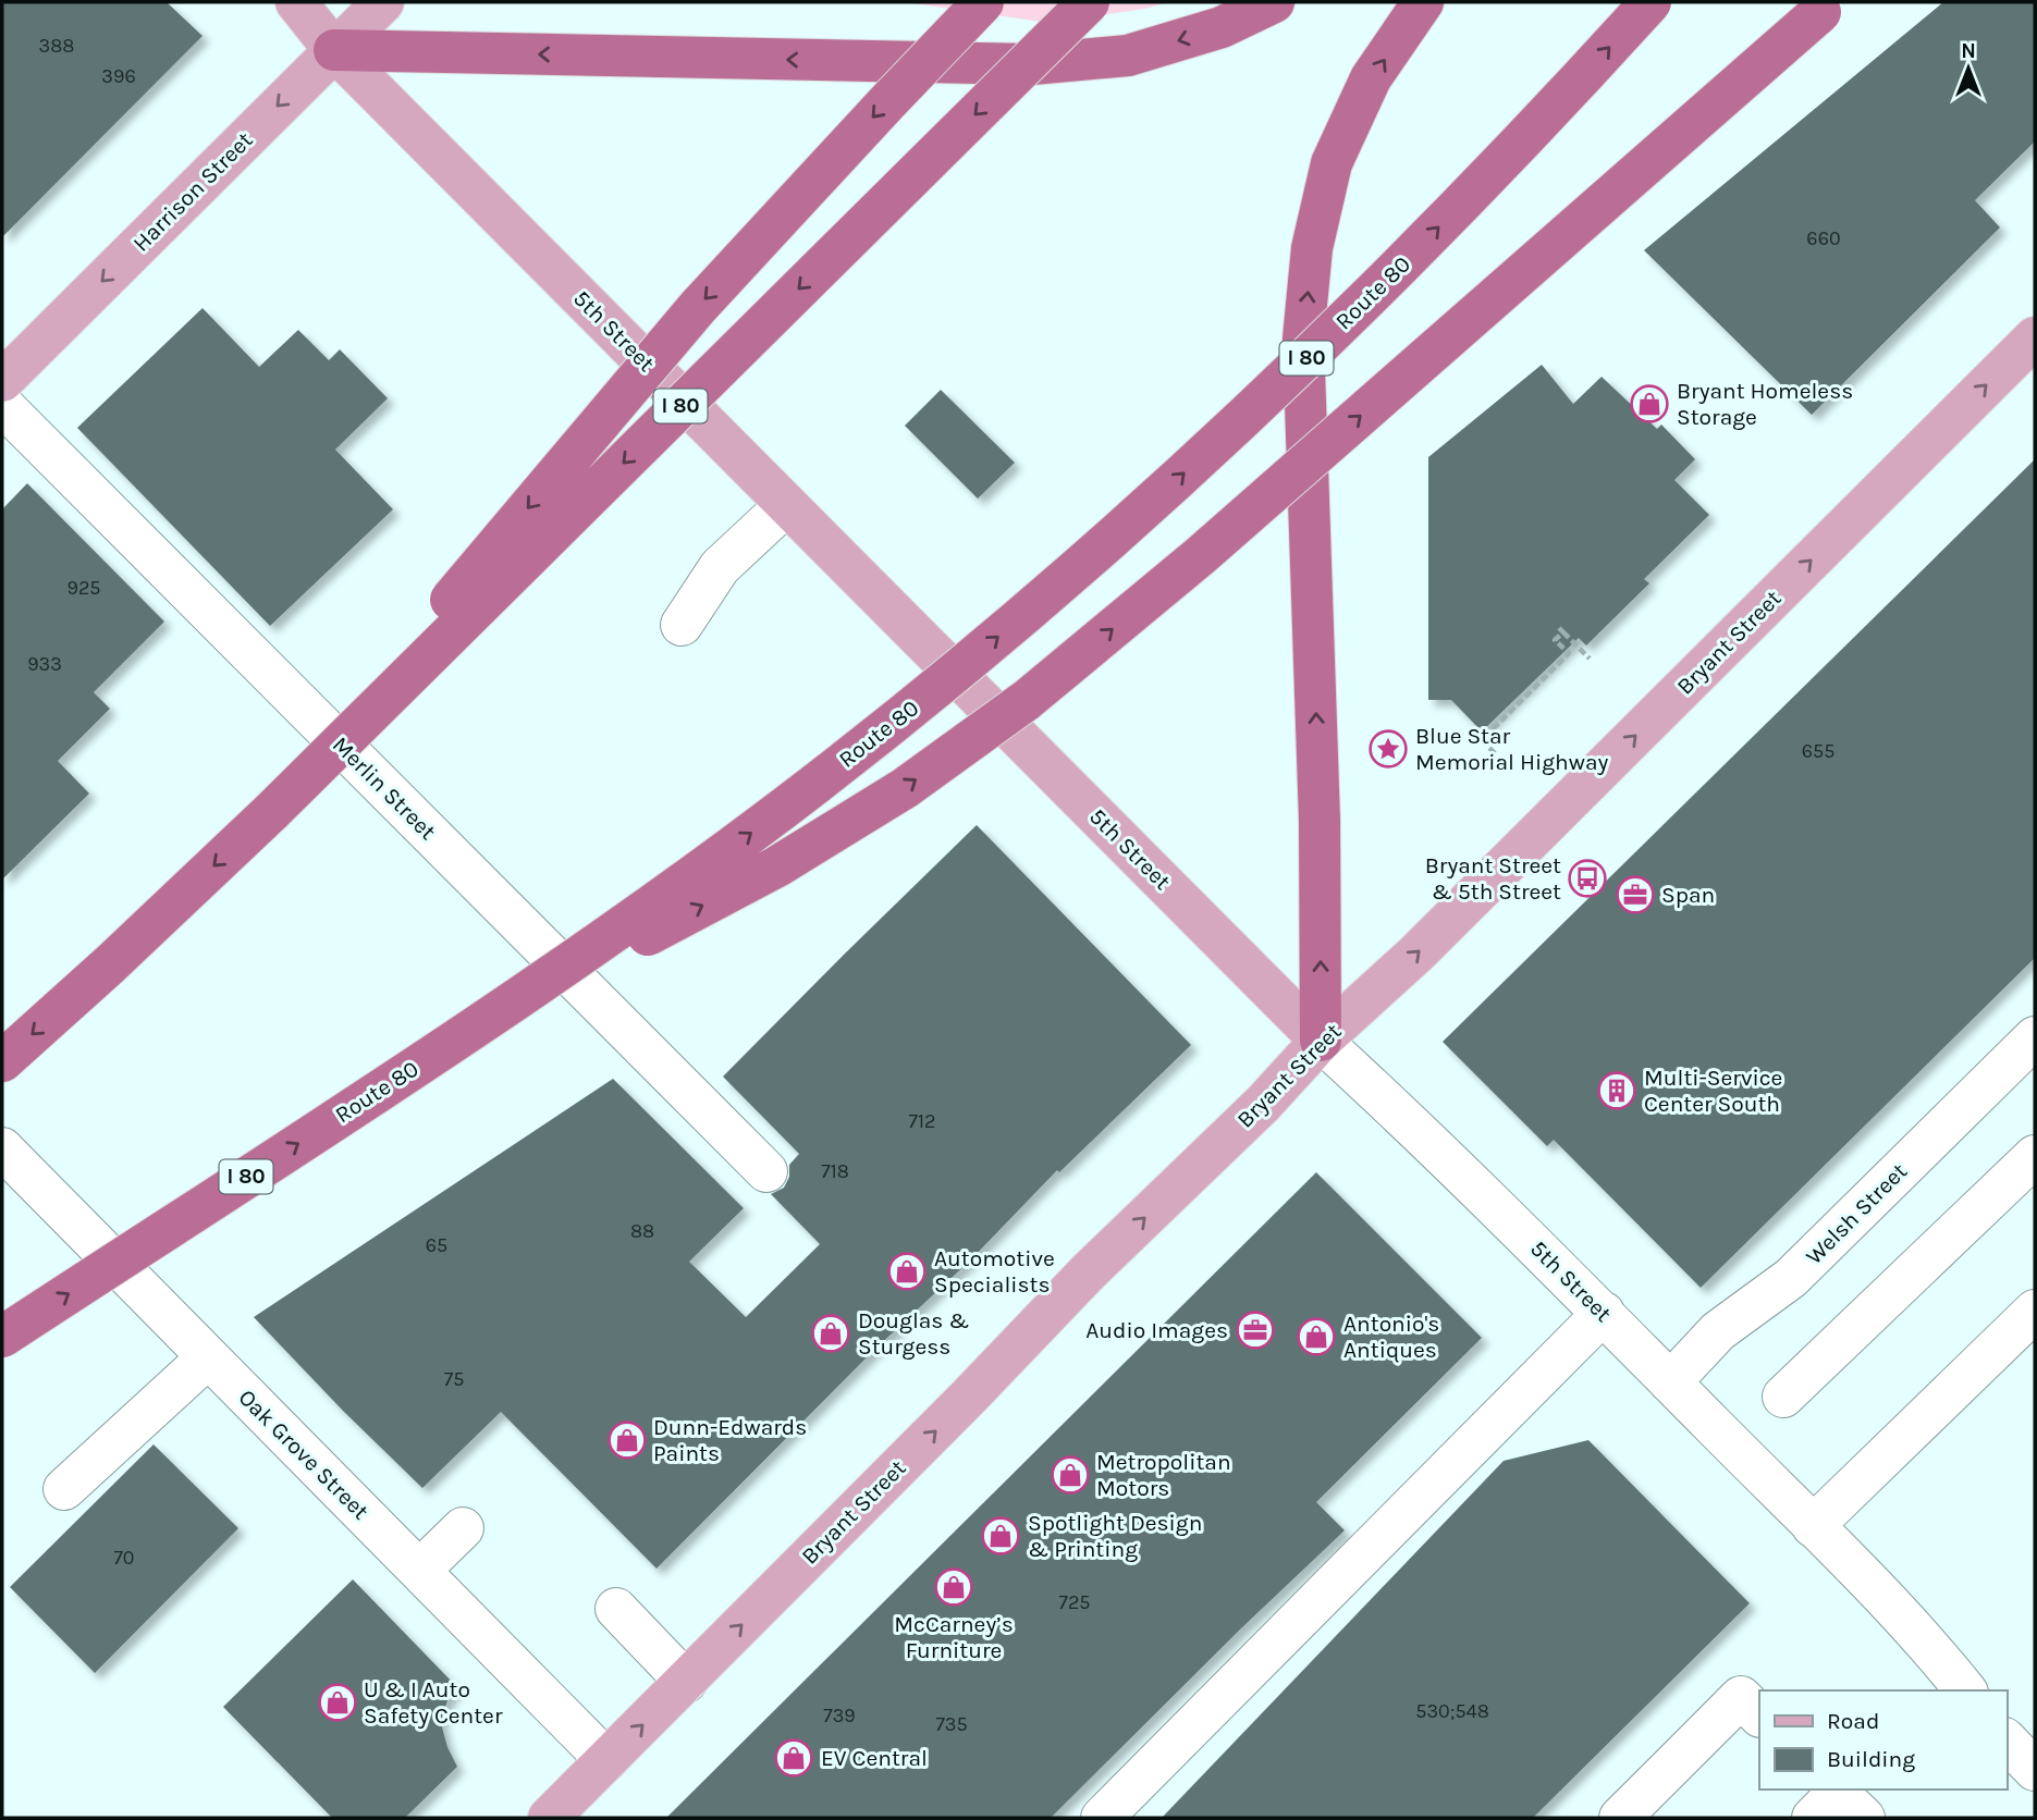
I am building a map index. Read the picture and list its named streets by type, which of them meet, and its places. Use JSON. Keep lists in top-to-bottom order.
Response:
{
  "streets": {
    "highway": ["Route 80", "I 80"],
    "main road": ["Harrison Street", "5th Street", "Bryant Street"],
    "street": ["Merlin Street", "Welsh Street", "Oak Grove Street"]
  },
  "crossings": [
    ["Harrison Street", "5th Street"],
    ["5th Street", "Bryant Street"],
    ["5th Street", "Welsh Street"],
    ["Bryant Street", "Oak Grove Street"]
  ],
  "one_way": ["Harrison Street", "Bryant Street"],
  "places": {
    "shop": [
      "Bryant Homeless Storage",
      "Automotive Specialists",
      "Douglas & Sturgess",
      "Antonio's Antiques",
      "Dunn-Edwards Paints",
      "Metropolitan Motors",
      "Spotlight Design & Printing",
      "McCarney’s Furniture",
      "U & I Auto Safety Center",
      "EV Central"
    ],
    "place": ["Blue Star Memorial Highway"],
    "bus stop": ["Bryant Street & 5th Street"],
    "office": ["Span", "Audio Images"],
    "building": ["Multi-Service Center South"]
  },
  "house_numbers": [
    "388",
    "396",
    "660",
    "925",
    "933",
    "655",
    "712",
    "718",
    "88",
    "65",
    "75",
    "70",
    "725",
    "530;548",
    "739",
    "735"
  ],
  "legend": ["Road", "Building"],
  "north": "top"
}
